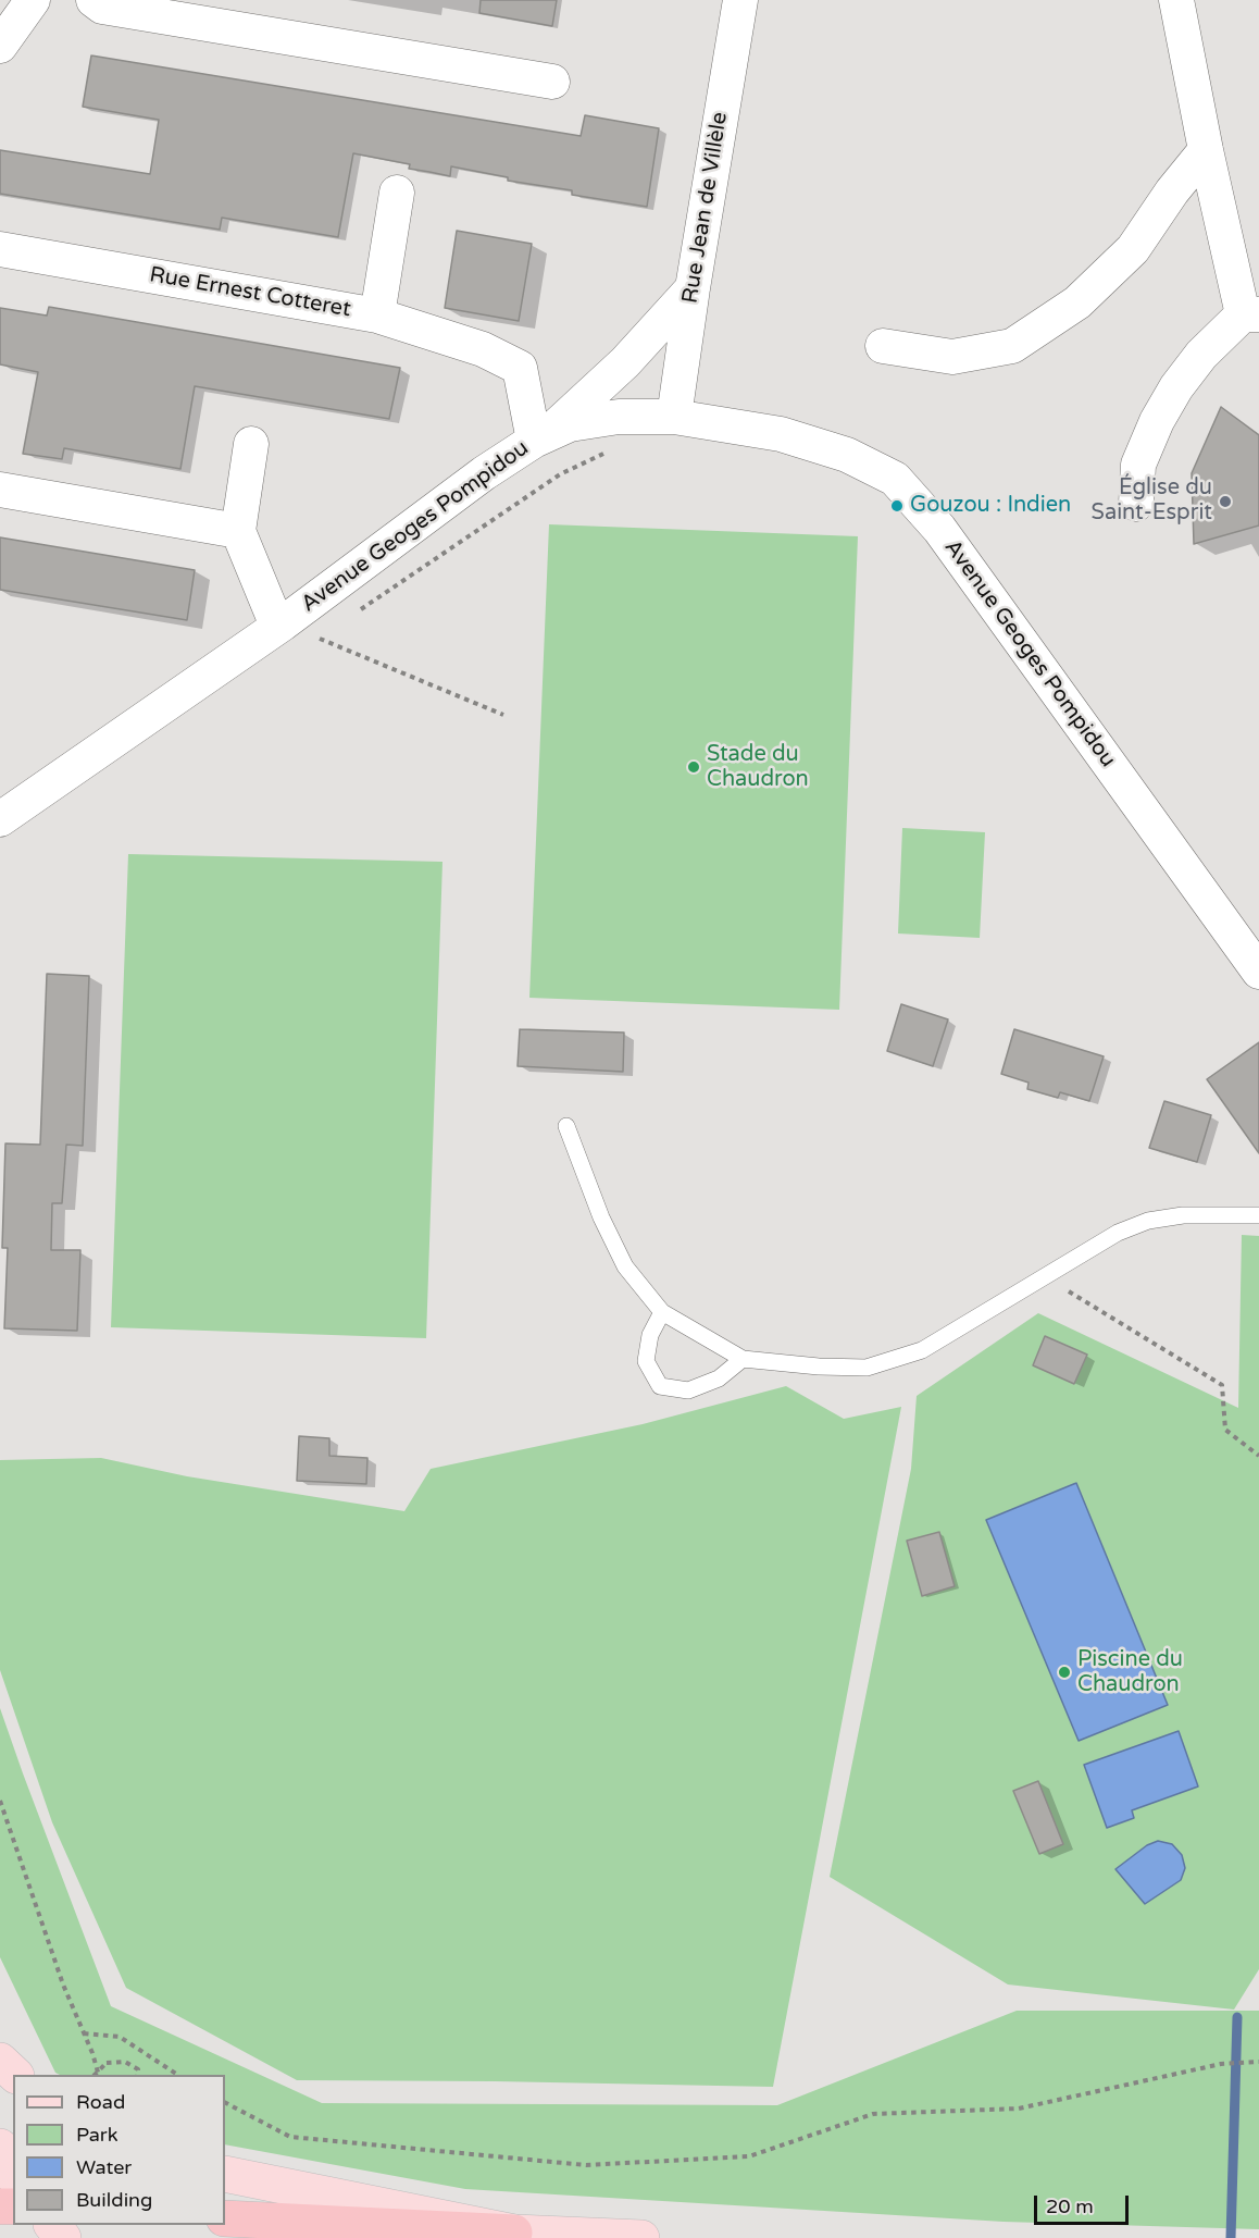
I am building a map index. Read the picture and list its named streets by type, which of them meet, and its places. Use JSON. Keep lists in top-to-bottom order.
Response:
{
  "streets": {
    "street": ["Rue Jean de Villèle", "Rue Ernest Cotteret", "Avenue Geoges Pompidou"]
  },
  "crossings": [
    ["Rue Jean de Villèle", "Avenue Geoges Pompidou"]
  ],
  "places": [
    "Église du Saint-Esprit",
    "Gouzou : Indien",
    "Stade du Chaudron",
    "Piscine du Chaudron"
  ],
  "legend": [
    "Road",
    "Park",
    "Water",
    "Building"
  ],
  "scale_bar": "20 m"
}
